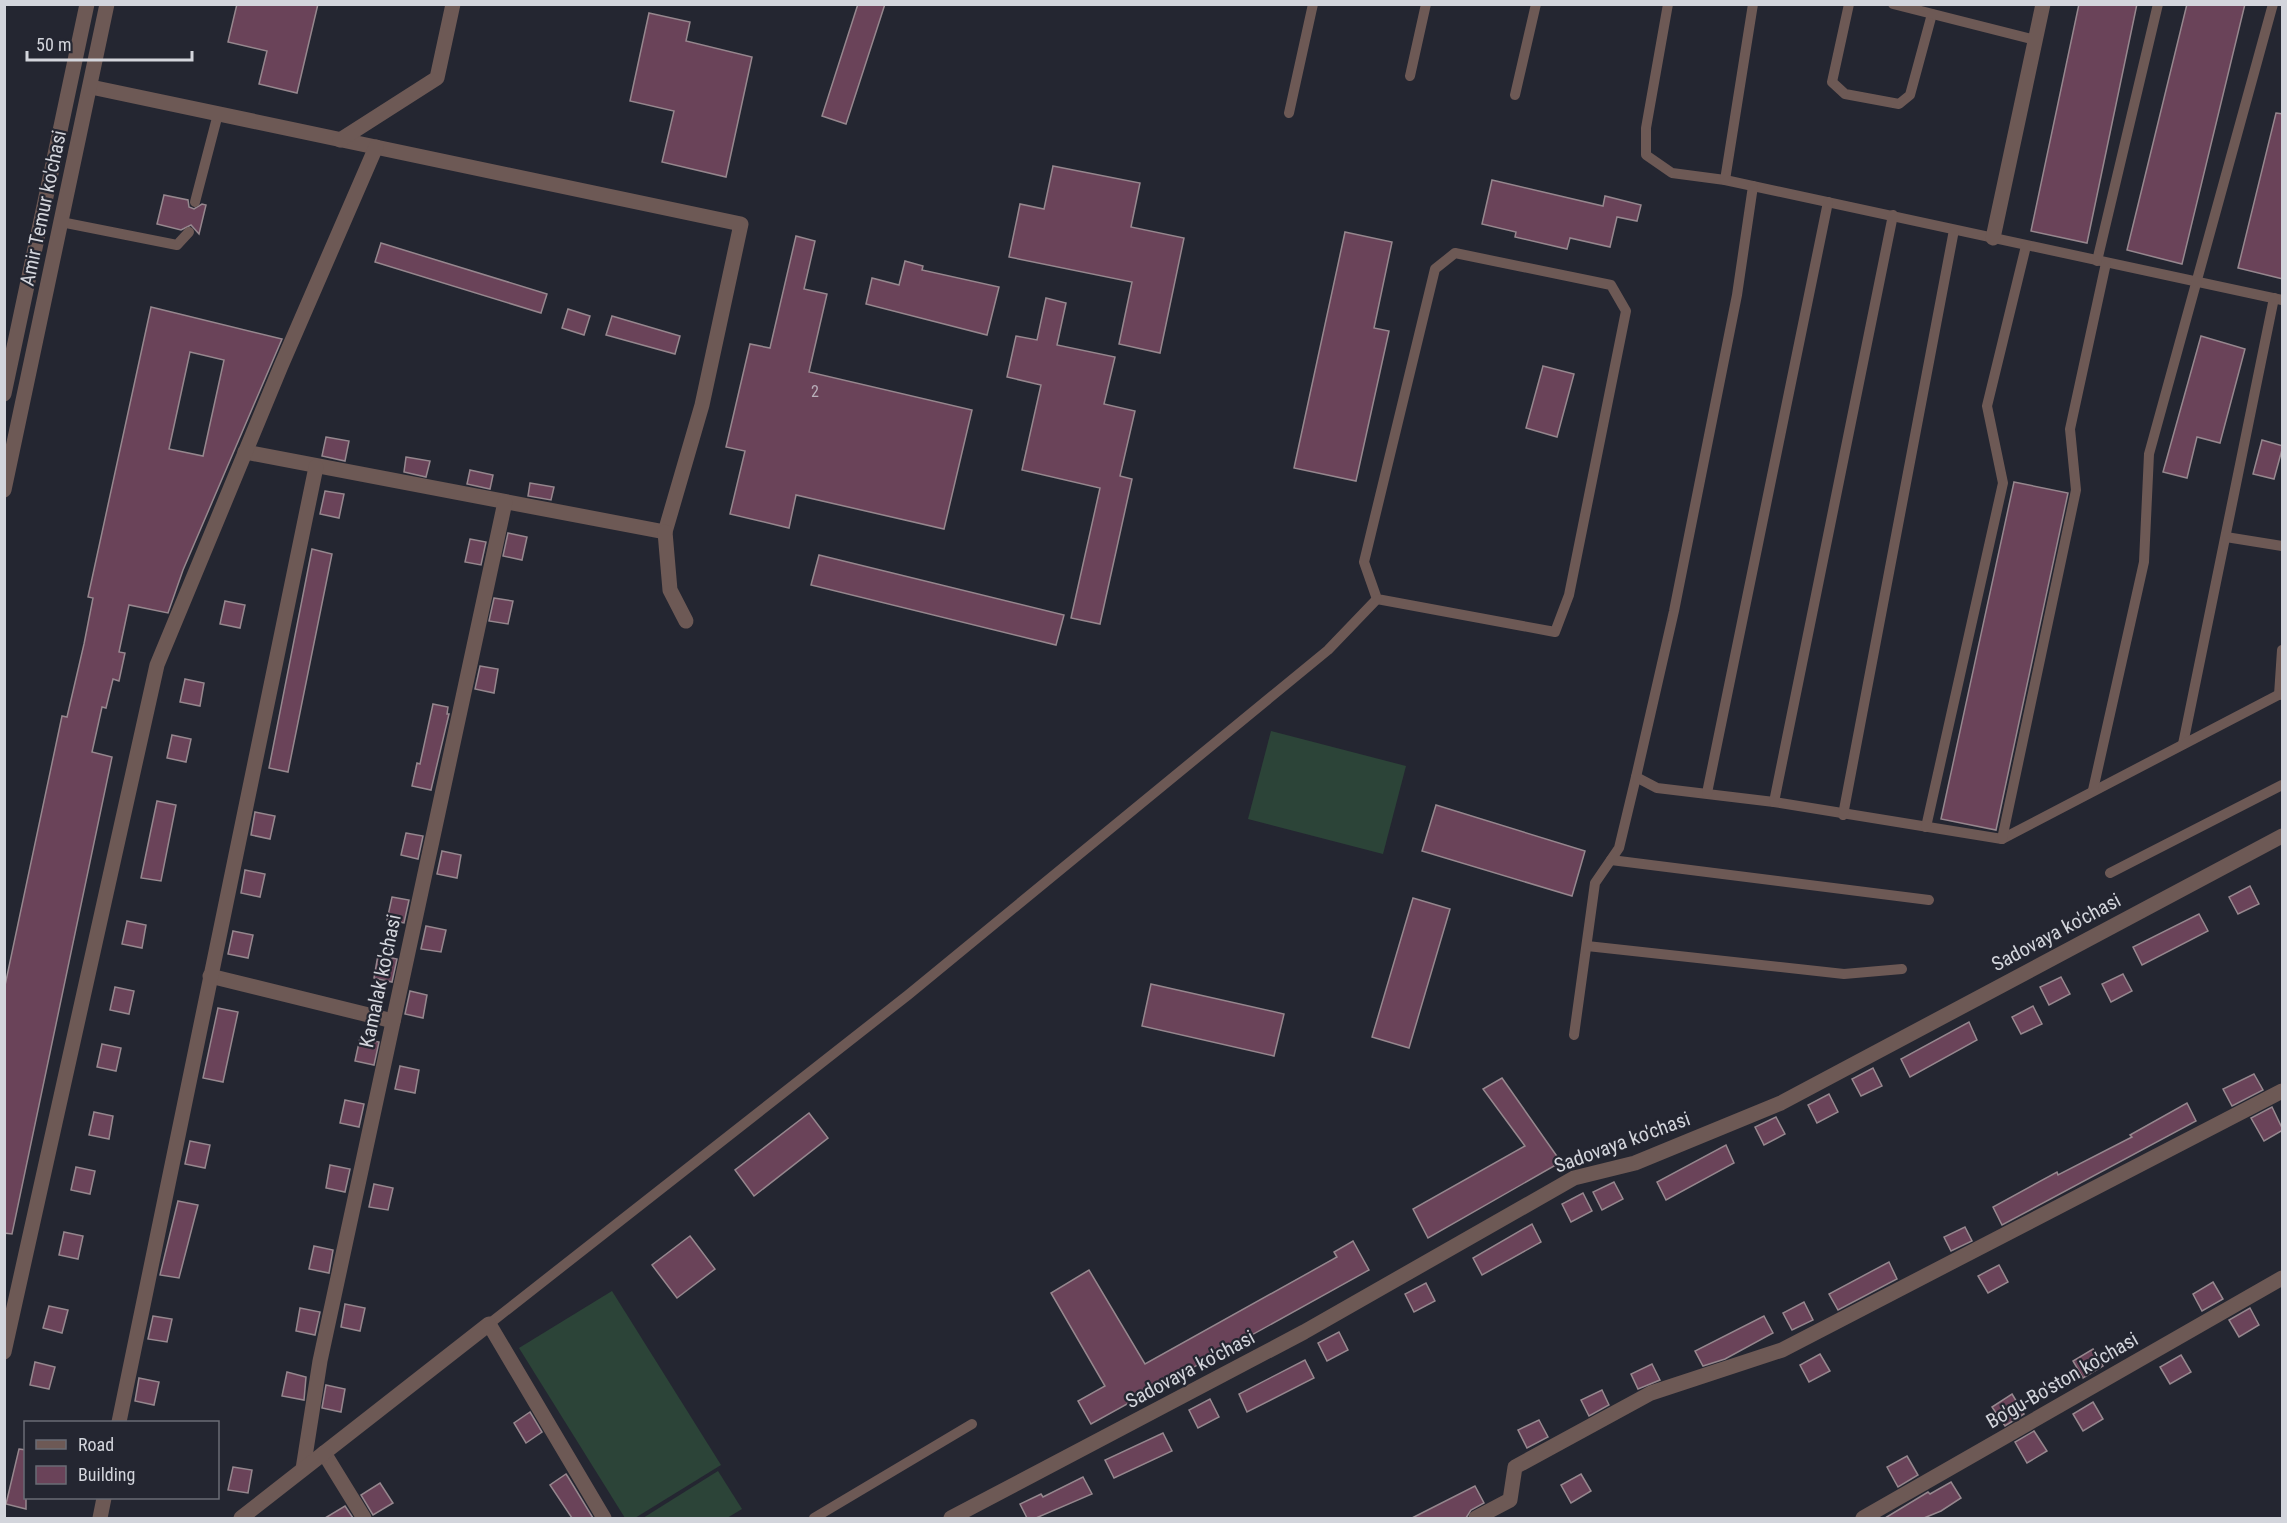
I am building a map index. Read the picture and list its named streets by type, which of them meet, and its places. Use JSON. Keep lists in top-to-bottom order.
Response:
{
  "streets": {
    "street": [
      "Amir Temur ko'chasi",
      "Sadovaya ko'chasi",
      "Kamalak ko'chasi",
      "Bo'gu-Bo'ston ko'chasi"
    ]
  },
  "house_numbers": ["2"],
  "legend": ["Road", "Building"],
  "scale_bar": "50 m"
}
